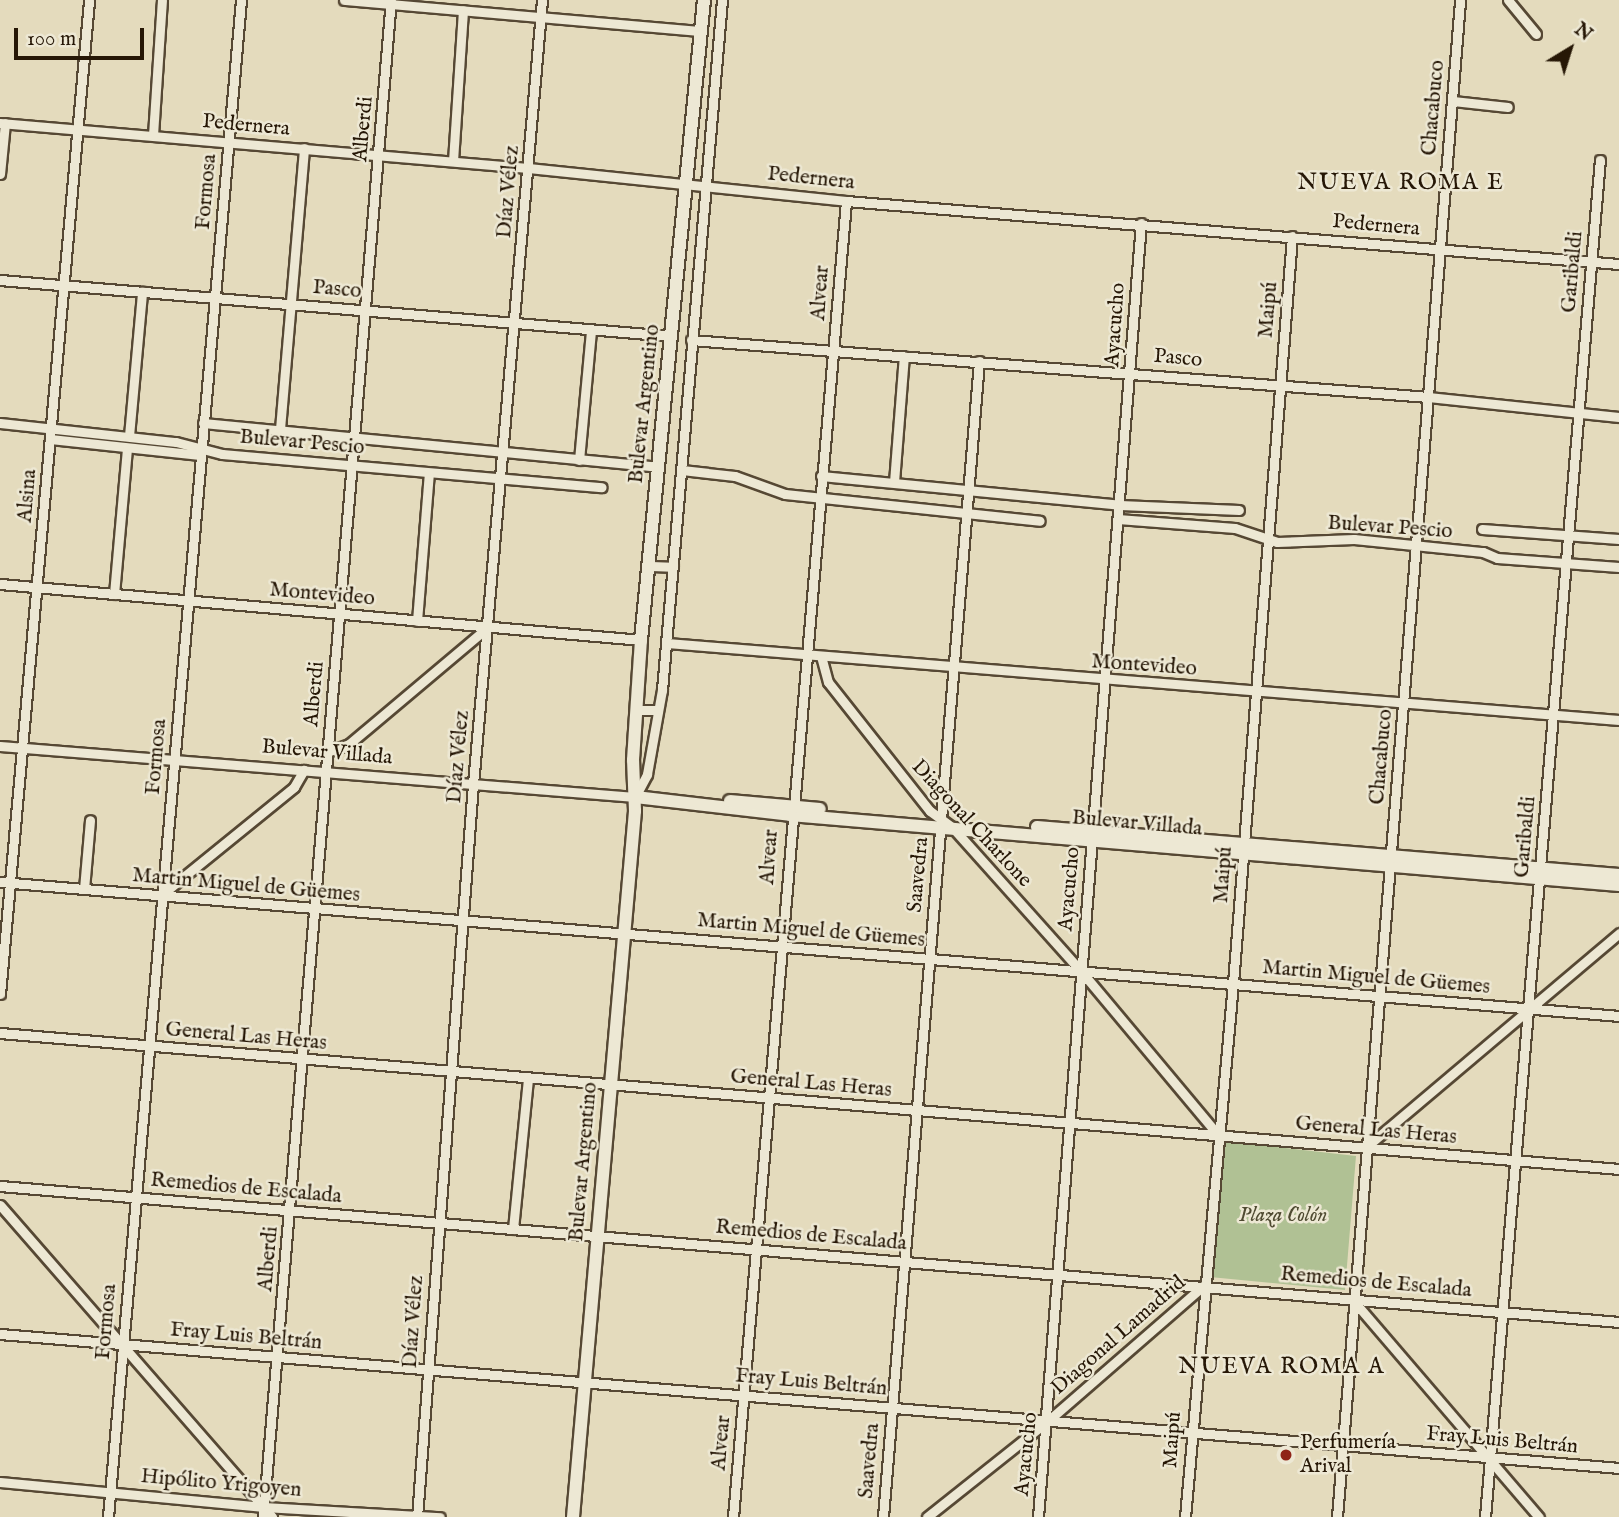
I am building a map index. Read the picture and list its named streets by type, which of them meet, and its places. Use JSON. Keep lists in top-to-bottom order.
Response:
{
  "streets": {
    "main road": ["Bulevar Argentino", "Bulevar Villada"],
    "street": [
      "Chacabuco",
      "Pedernera",
      "Alberdi",
      "Formosa",
      "Díaz Vélez",
      "Garibaldi",
      "Pasco",
      "Alvear",
      "Maipú",
      "Ayacucho",
      "Bulevar Pescio",
      "Alsina",
      "Montevideo",
      "Diagonal Charlone",
      "Saavedra",
      "Martin Miguel de Güemes",
      "General Las Heras",
      "Remedios de Escalada",
      "Diagonal Lamadrid",
      "Fray Luis Beltrán",
      "Hipólito Yrigoyen"
    ]
  },
  "crossings": [
    ["Chacabuco", "Pedernera"],
    ["Chacabuco", "Pasco"],
    ["Chacabuco", "Bulevar Pescio"],
    ["Chacabuco", "Montevideo"],
    ["Chacabuco", "Bulevar Villada"],
    ["Chacabuco", "Martin Miguel de Güemes"],
    ["Chacabuco", "General Las Heras"],
    ["Chacabuco", "Remedios de Escalada"],
    ["Chacabuco", "Fray Luis Beltrán"],
    ["Pedernera", "Alberdi"],
    ["Pedernera", "Formosa"],
    ["Pedernera", "Díaz Vélez"],
    ["Pedernera", "Garibaldi"],
    ["Pedernera", "Alvear"],
    ["Pedernera", "Maipú"],
    ["Pedernera", "Ayacucho"],
    ["Pedernera", "Bulevar Argentino"],
    ["Pedernera", "Alsina"],
    ["Alberdi", "Pasco"],
    ["Alberdi", "Bulevar Pescio"],
    ["Alberdi", "Montevideo"],
    ["Alberdi", "Bulevar Villada"],
    ["Alberdi", "Martin Miguel de Güemes"],
    ["Alberdi", "General Las Heras"],
    ["Alberdi", "Remedios de Escalada"],
    ["Alberdi", "Fray Luis Beltrán"],
    ["Alberdi", "Hipólito Yrigoyen"],
    ["Formosa", "Pasco"],
    ["Formosa", "Bulevar Pescio"],
    ["Formosa", "Montevideo"],
    ["Formosa", "Bulevar Villada"],
    ["Formosa", "Martin Miguel de Güemes"],
    ["Formosa", "General Las Heras"],
    ["Formosa", "Remedios de Escalada"],
    ["Formosa", "Fray Luis Beltrán"],
    ["Formosa", "Hipólito Yrigoyen"],
    ["Díaz Vélez", "Pasco"],
    ["Díaz Vélez", "Bulevar Pescio"],
    ["Díaz Vélez", "Montevideo"],
    ["Díaz Vélez", "Bulevar Villada"],
    ["Díaz Vélez", "Martin Miguel de Güemes"],
    ["Díaz Vélez", "General Las Heras"],
    ["Díaz Vélez", "Remedios de Escalada"],
    ["Díaz Vélez", "Fray Luis Beltrán"],
    ["Díaz Vélez", "Hipólito Yrigoyen"],
    ["Garibaldi", "Pasco"],
    ["Garibaldi", "Bulevar Pescio"],
    ["Garibaldi", "Montevideo"],
    ["Garibaldi", "Bulevar Villada"],
    ["Garibaldi", "Martin Miguel de Güemes"],
    ["Garibaldi", "General Las Heras"],
    ["Garibaldi", "Remedios de Escalada"],
    ["Garibaldi", "Fray Luis Beltrán"],
    ["Pasco", "Alvear"],
    ["Pasco", "Maipú"],
    ["Pasco", "Ayacucho"],
    ["Pasco", "Bulevar Argentino"],
    ["Pasco", "Alsina"],
    ["Pasco", "Saavedra"],
    ["Alvear", "Montevideo"],
    ["Alvear", "Bulevar Villada"],
    ["Alvear", "Martin Miguel de Güemes"],
    ["Alvear", "General Las Heras"],
    ["Alvear", "Remedios de Escalada"],
    ["Alvear", "Fray Luis Beltrán"],
    ["Maipú", "Bulevar Pescio"],
    ["Maipú", "Montevideo"],
    ["Maipú", "Bulevar Villada"],
    ["Maipú", "Diagonal Charlone"],
    ["Maipú", "Martin Miguel de Güemes"],
    ["Maipú", "General Las Heras"],
    ["Maipú", "Remedios de Escalada"],
    ["Maipú", "Diagonal Lamadrid"],
    ["Maipú", "Fray Luis Beltrán"],
    ["Ayacucho", "Bulevar Pescio"],
    ["Ayacucho", "Montevideo"],
    ["Ayacucho", "Bulevar Villada"],
    ["Ayacucho", "Diagonal Charlone"],
    ["Ayacucho", "Martin Miguel de Güemes"],
    ["Ayacucho", "General Las Heras"],
    ["Ayacucho", "Remedios de Escalada"],
    ["Ayacucho", "Diagonal Lamadrid"],
    ["Ayacucho", "Fray Luis Beltrán"],
    ["Bulevar Argentino", "Bulevar Pescio"],
    ["Bulevar Argentino", "Montevideo"],
    ["Bulevar Argentino", "Bulevar Villada"],
    ["Bulevar Argentino", "Martin Miguel de Güemes"],
    ["Bulevar Argentino", "General Las Heras"],
    ["Bulevar Argentino", "Remedios de Escalada"],
    ["Bulevar Argentino", "Fray Luis Beltrán"],
    ["Bulevar Pescio", "Alsina"],
    ["Alsina", "Montevideo"],
    ["Alsina", "Bulevar Villada"],
    ["Alsina", "Martin Miguel de Güemes"],
    ["Montevideo", "Diagonal Charlone"],
    ["Montevideo", "Saavedra"],
    ["Bulevar Villada", "Diagonal Charlone"],
    ["Bulevar Villada", "Saavedra"],
    ["Diagonal Charlone", "Saavedra"],
    ["Diagonal Charlone", "Martin Miguel de Güemes"],
    ["Diagonal Charlone", "General Las Heras"],
    ["Saavedra", "Martin Miguel de Güemes"],
    ["Saavedra", "General Las Heras"],
    ["Saavedra", "Remedios de Escalada"],
    ["Saavedra", "Fray Luis Beltrán"],
    ["Remedios de Escalada", "Diagonal Lamadrid"],
    ["Diagonal Lamadrid", "Fray Luis Beltrán"]
  ],
  "districts": ["NUEVA ROMA E", "NUEVA ROMA A"],
  "parks": ["Plaza Colón"],
  "places": ["Perfumería Arival"],
  "scale_bar": "100 m",
  "north": "top right"
}
